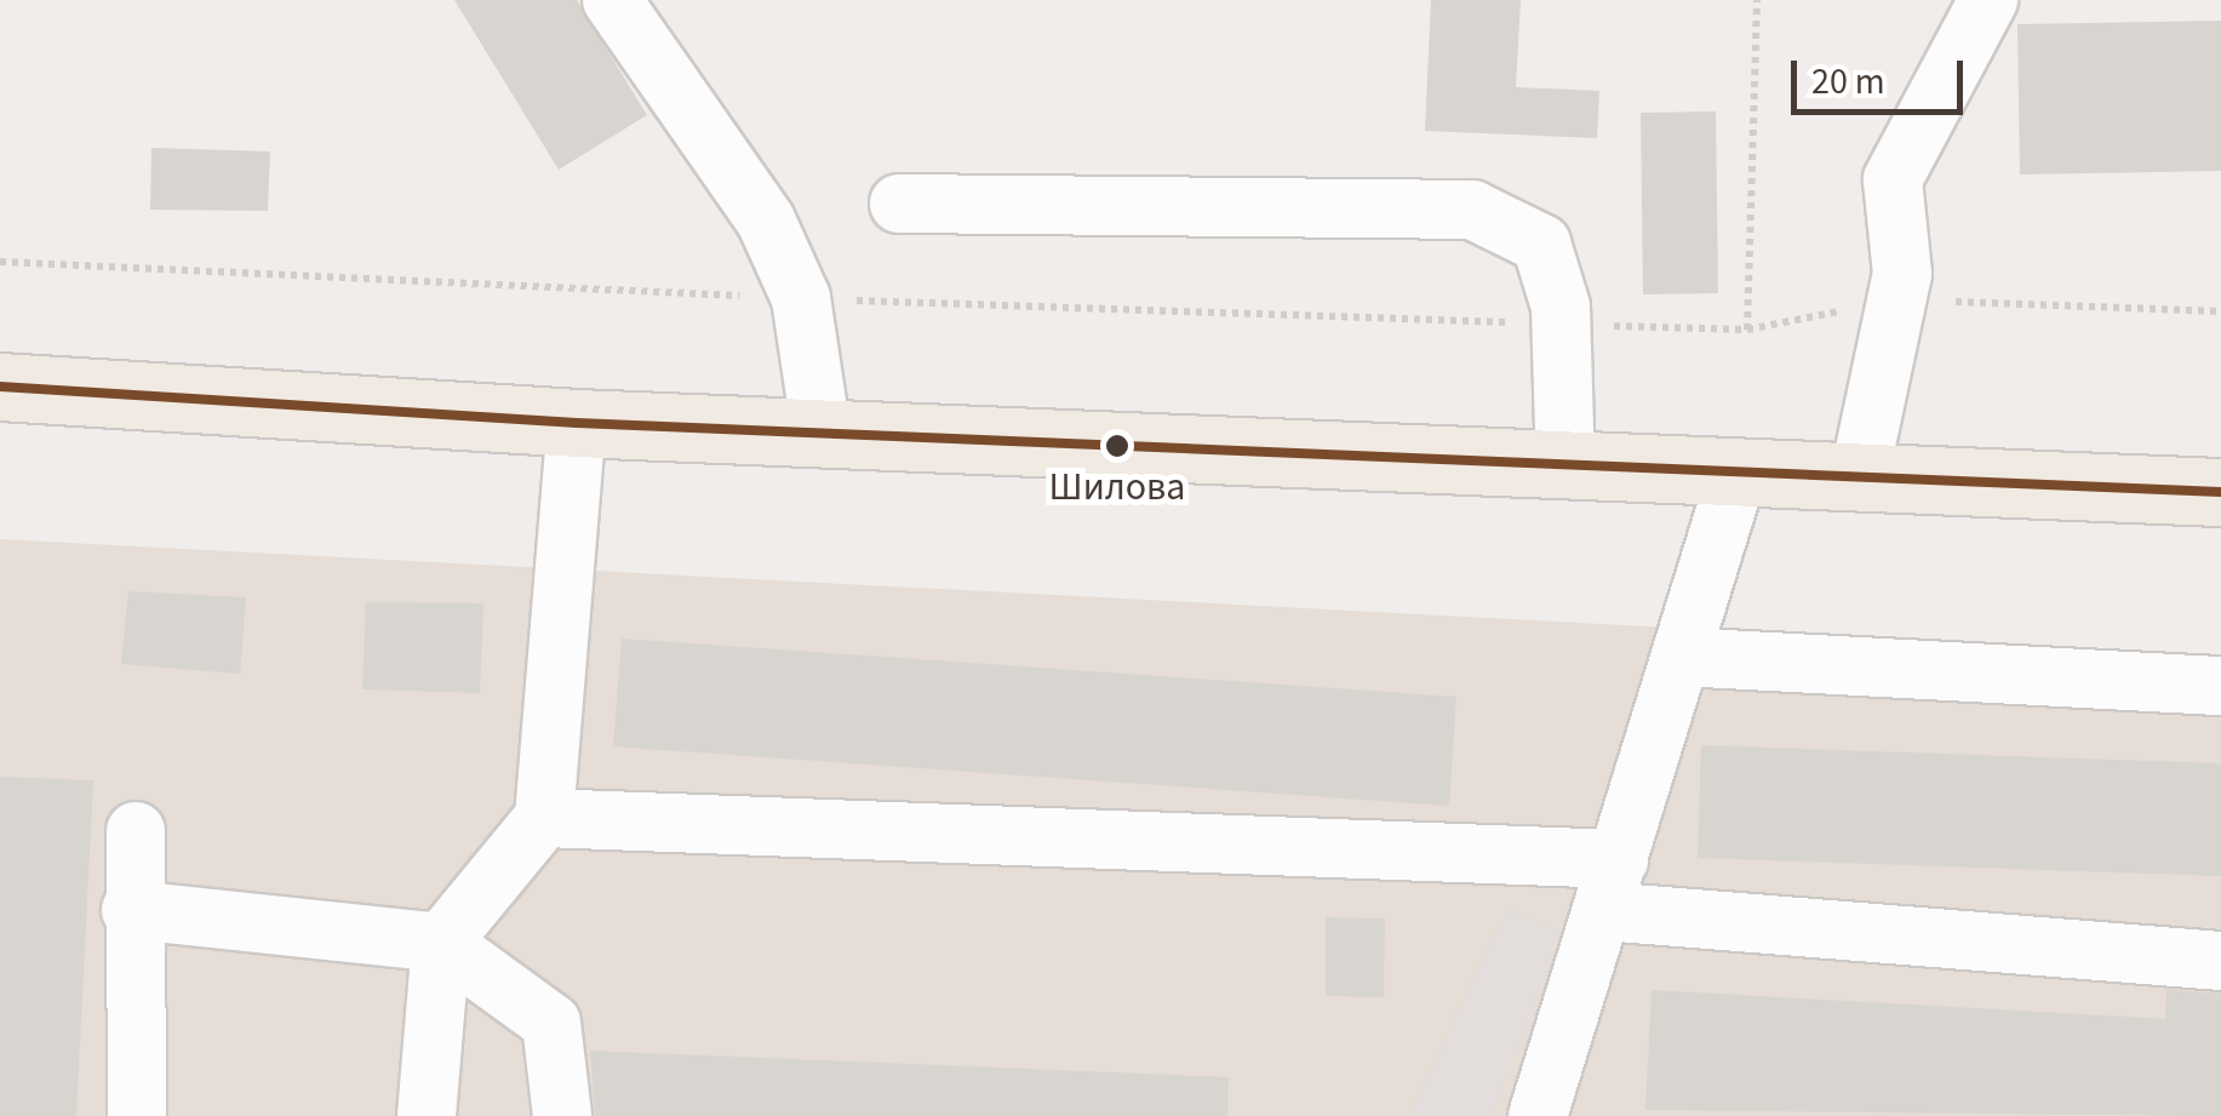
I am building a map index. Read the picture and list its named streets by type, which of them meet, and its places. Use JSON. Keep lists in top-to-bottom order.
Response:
{
  "places": ["Шилова"],
  "scale_bar": "20 m"
}
